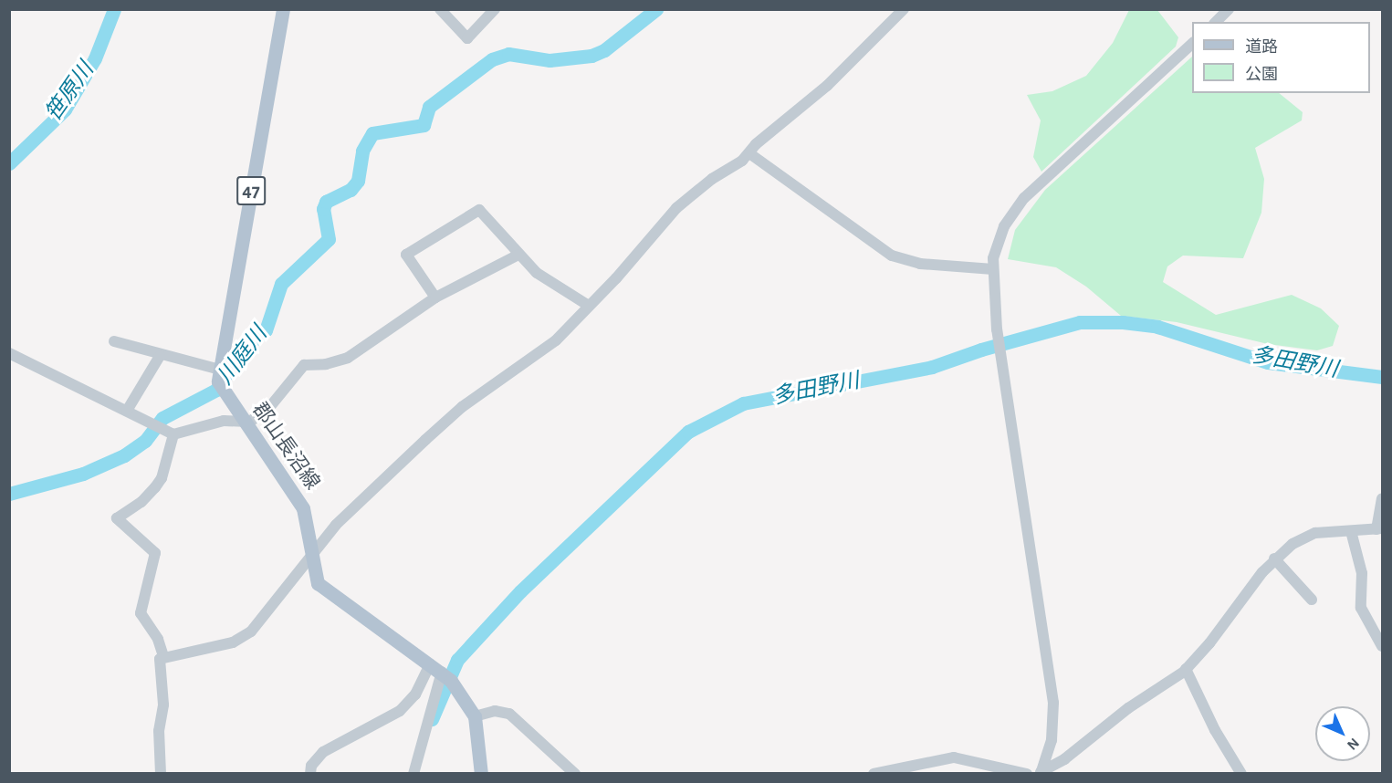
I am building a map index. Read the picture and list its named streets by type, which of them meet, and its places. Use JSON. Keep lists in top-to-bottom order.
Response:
{
  "streets": {
    "main road": ["47", "郡山長沼線"]
  },
  "water": ["笹原川", "川庭川", "多田野川"],
  "legend": ["道路", "公園"],
  "north": "bottom right"
}
